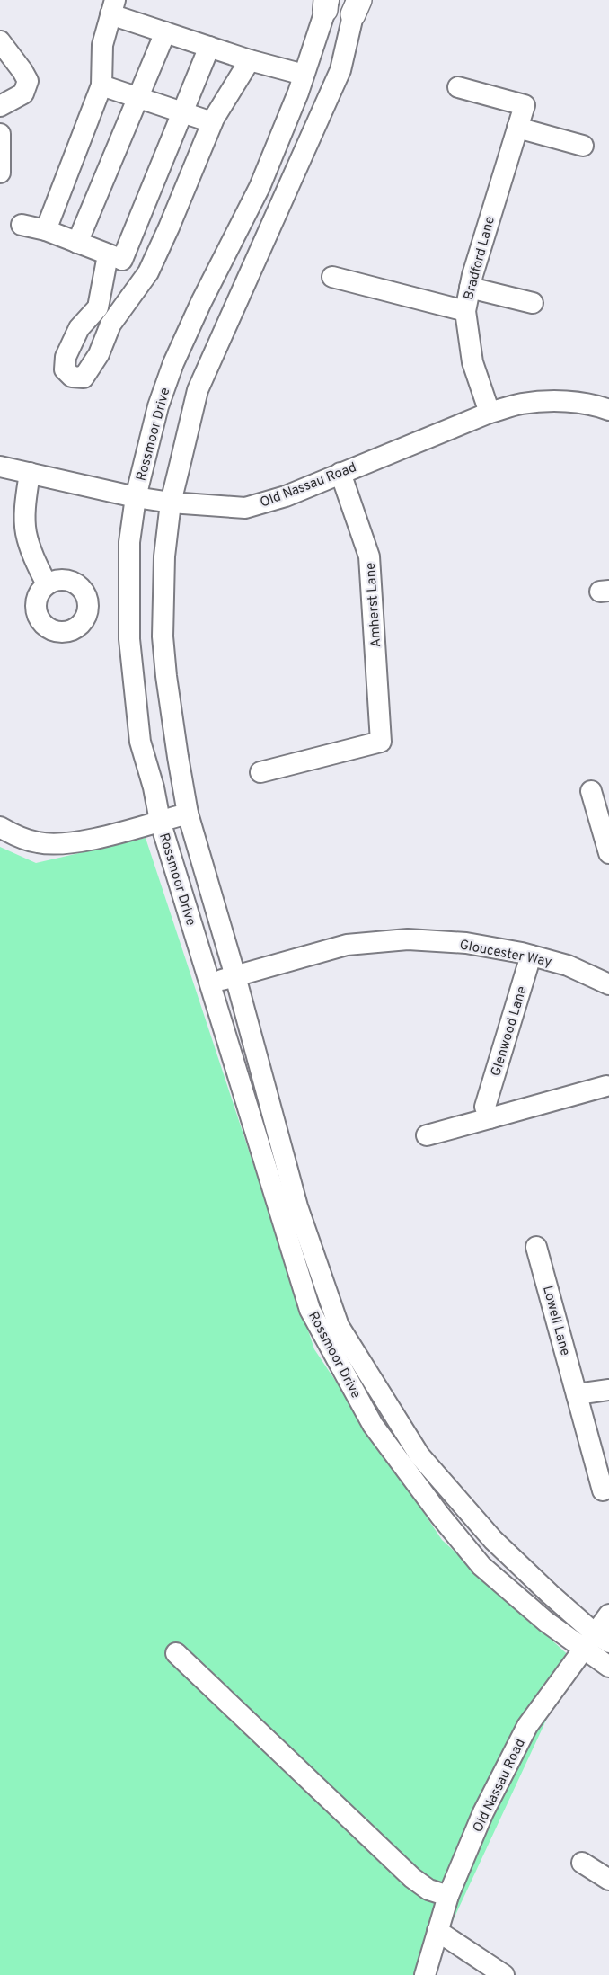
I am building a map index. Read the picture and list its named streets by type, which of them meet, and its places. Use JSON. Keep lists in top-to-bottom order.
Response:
{
  "streets": {
    "street": [
      "Bradford Lane",
      "Rossmoor Drive",
      "Old Nassau Road",
      "Amherst Lane",
      "Gloucester Way",
      "Glenwood Lane",
      "Lowell Lane"
    ]
  },
  "crossings": [
    ["Bradford Lane", "Old Nassau Road"],
    ["Rossmoor Drive", "Old Nassau Road"],
    ["Rossmoor Drive", "Gloucester Way"],
    ["Old Nassau Road", "Amherst Lane"],
    ["Gloucester Way", "Glenwood Lane"]
  ]
}
